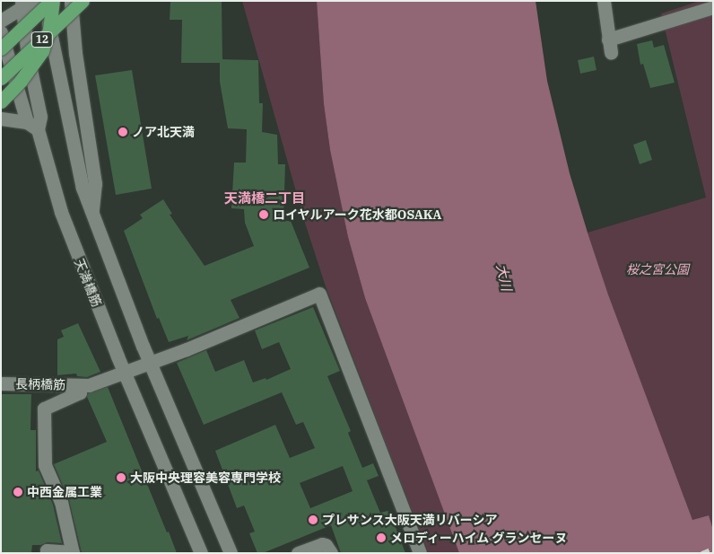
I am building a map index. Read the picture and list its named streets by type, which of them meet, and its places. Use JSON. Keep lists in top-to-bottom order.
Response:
{
  "streets": {
    "highway": ["12"],
    "street": ["天満橋筋", "長柄橋筋"]
  },
  "crossings": [
    ["天満橋筋", "長柄橋筋"]
  ],
  "districts": ["天満橋二丁目"],
  "water": ["大川"],
  "parks": ["桜之宮公園"],
  "places": [
    "ノア北天満",
    "ロイヤルアーク花水都OSAKA",
    "大阪中央理容美容専門学校",
    "中西金属工業",
    "プレサンス大阪天満リバーシア",
    "メロディーハイム グランセーヌ"
  ]
}
